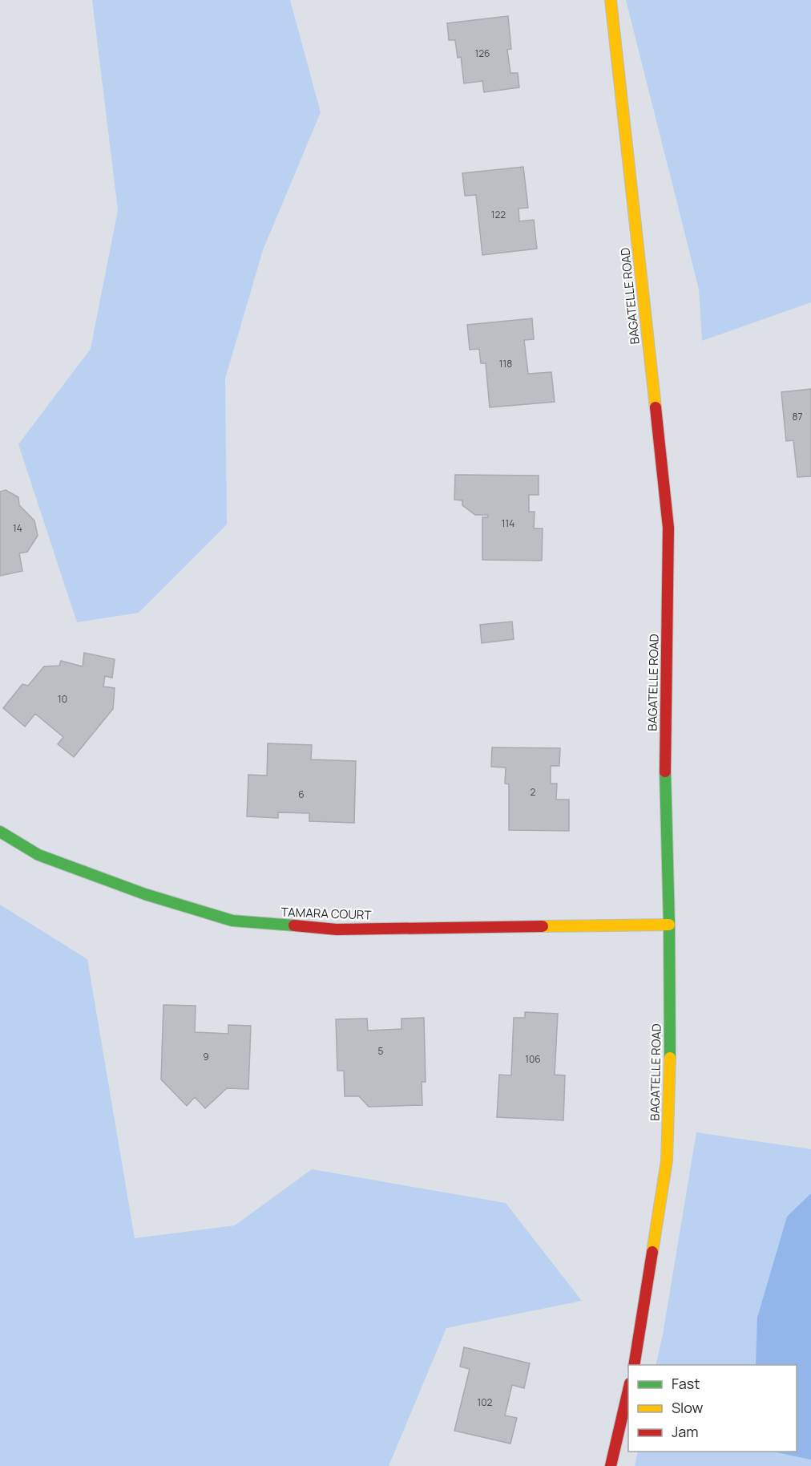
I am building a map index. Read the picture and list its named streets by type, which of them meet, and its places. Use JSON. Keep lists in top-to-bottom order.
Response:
{
  "streets": {
    "street": ["BAGATELLE ROAD", "TAMARA COURT"]
  },
  "crossings": [
    ["BAGATELLE ROAD", "TAMARA COURT"]
  ],
  "house_numbers": [
    "126",
    "122",
    "118",
    "87",
    "114",
    "14",
    "10",
    "2",
    "6",
    "5",
    "9",
    "106",
    "102"
  ],
  "legend": ["Fast", "Slow", "Jam"]
}
